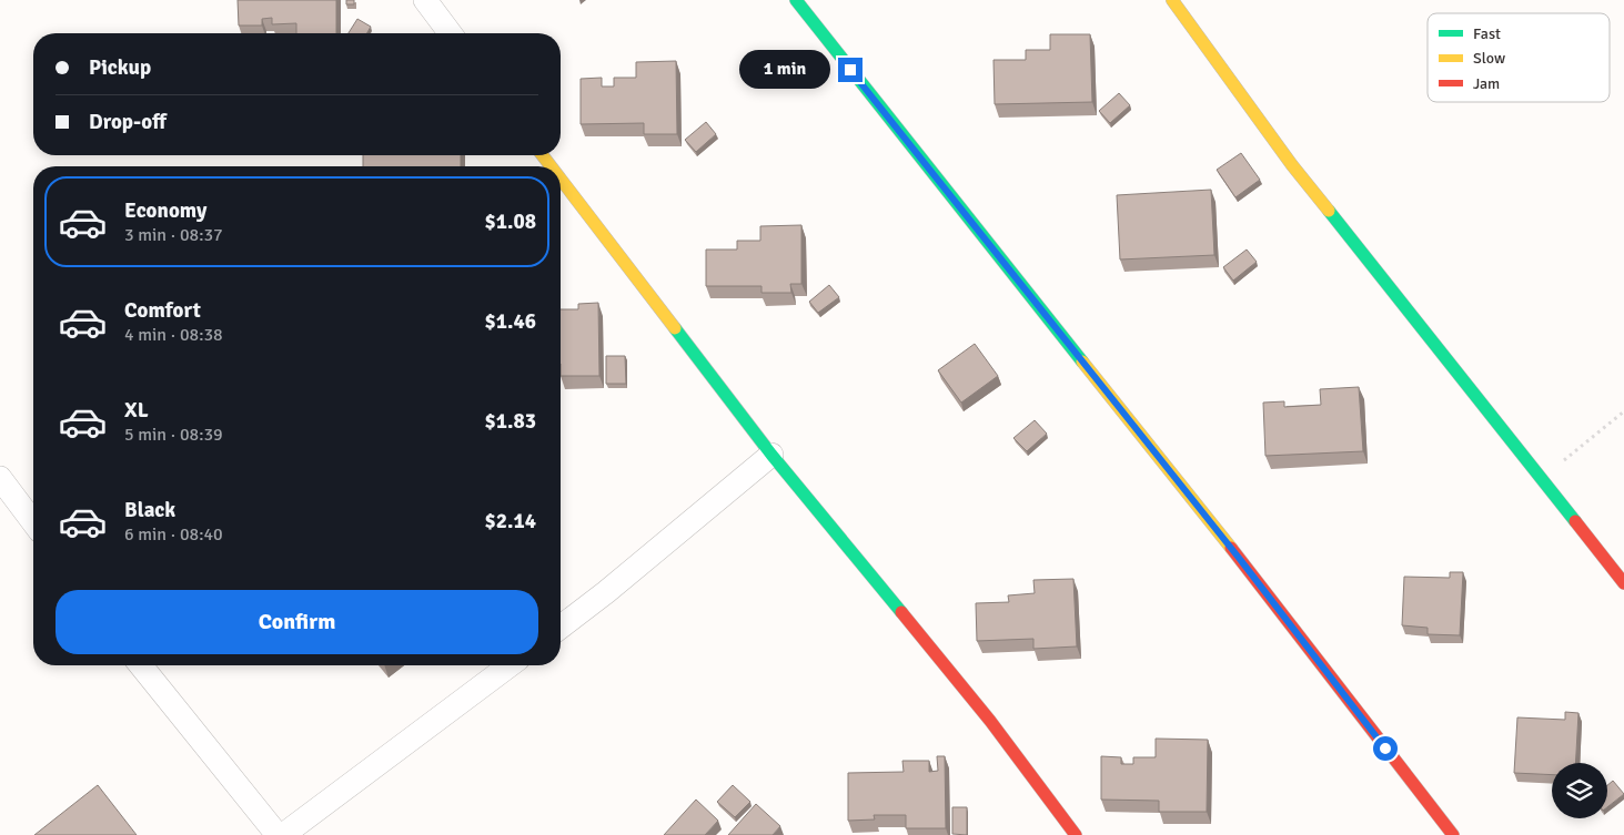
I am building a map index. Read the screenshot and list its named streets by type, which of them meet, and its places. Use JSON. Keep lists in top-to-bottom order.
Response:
{
  "legend": ["Fast", "Slow", "Jam"],
  "page": {
    "banner": ["Pickup", "Drop-off"],
    "bubble": "1 min",
    "list": [
      {
        "name": "Economy",
        "note": "3 min · 08:37",
        "value": "$1.08"
      },
      {
        "name": "Comfort",
        "note": "4 min · 08:38",
        "value": "$1.46"
      },
      {
        "name": "XL",
        "note": "5 min · 08:39",
        "value": "$1.83"
      },
      {
        "name": "Black",
        "note": "6 min · 08:40",
        "value": "$2.14"
      }
    ],
    "buttons": "Confirm"
  }
}
